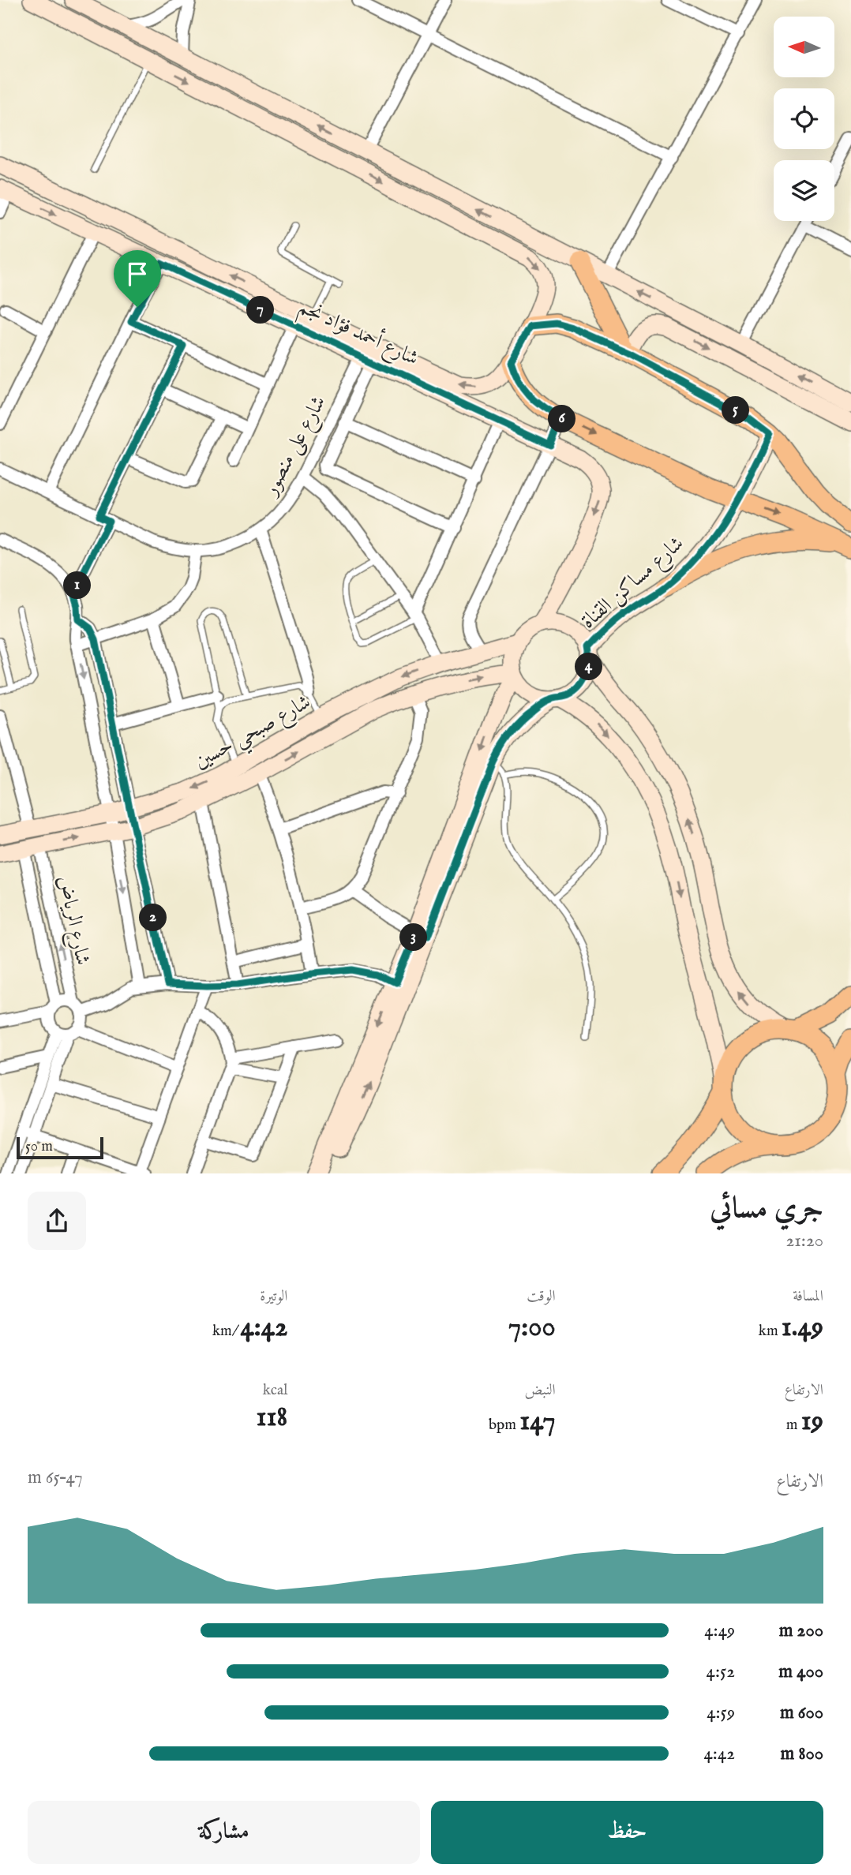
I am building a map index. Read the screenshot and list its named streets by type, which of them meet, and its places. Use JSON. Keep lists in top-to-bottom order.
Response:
{
  "streets": {
    "street": [
      "شارع أحمد فؤاد نجم",
      "شارع على منصور",
      "شارع مساكن القناة",
      "شارع صبحي حسين",
      "شارع الرياض"
    ]
  },
  "crossings": [
    ["شارع أحمد فؤاد نجم", "شارع على منصور"],
    ["شارع أحمد فؤاد نجم", "شارع مساكن القناة"],
    ["شارع مساكن القناة", "شارع صبحي حسين"],
    ["شارع صبحي حسين", "شارع الرياض"]
  ],
  "scale_bar": "50 m",
  "north": "left",
  "page": {
    "pins": [
      "7",
      "5",
      "6",
      "1",
      "4",
      "2",
      "3"
    ],
    "scale": "50 m",
    "heading": ["جري مسائي", "21:20"],
    "stats": [
      ["المسافة", "1.49 km"],
      ["الوقت", "7:00"],
      ["الوتيرة", "4:42 /km"],
      ["الارتفاع", "19 m"],
      ["النبض", "147 bpm"],
      ["kcal", "118"]
    ],
    "chart": ["الارتفاع", "47–65 m"],
    "list": [
      {
        "name": "200 m",
        "note": "4:49"
      },
      {
        "name": "400 m",
        "note": "4:52"
      },
      {
        "name": "600 m",
        "note": "4:59"
      },
      {
        "name": "800 m",
        "note": "4:42"
      }
    ],
    "buttons": ["حفظ", "مشاركة"]
  }
}
